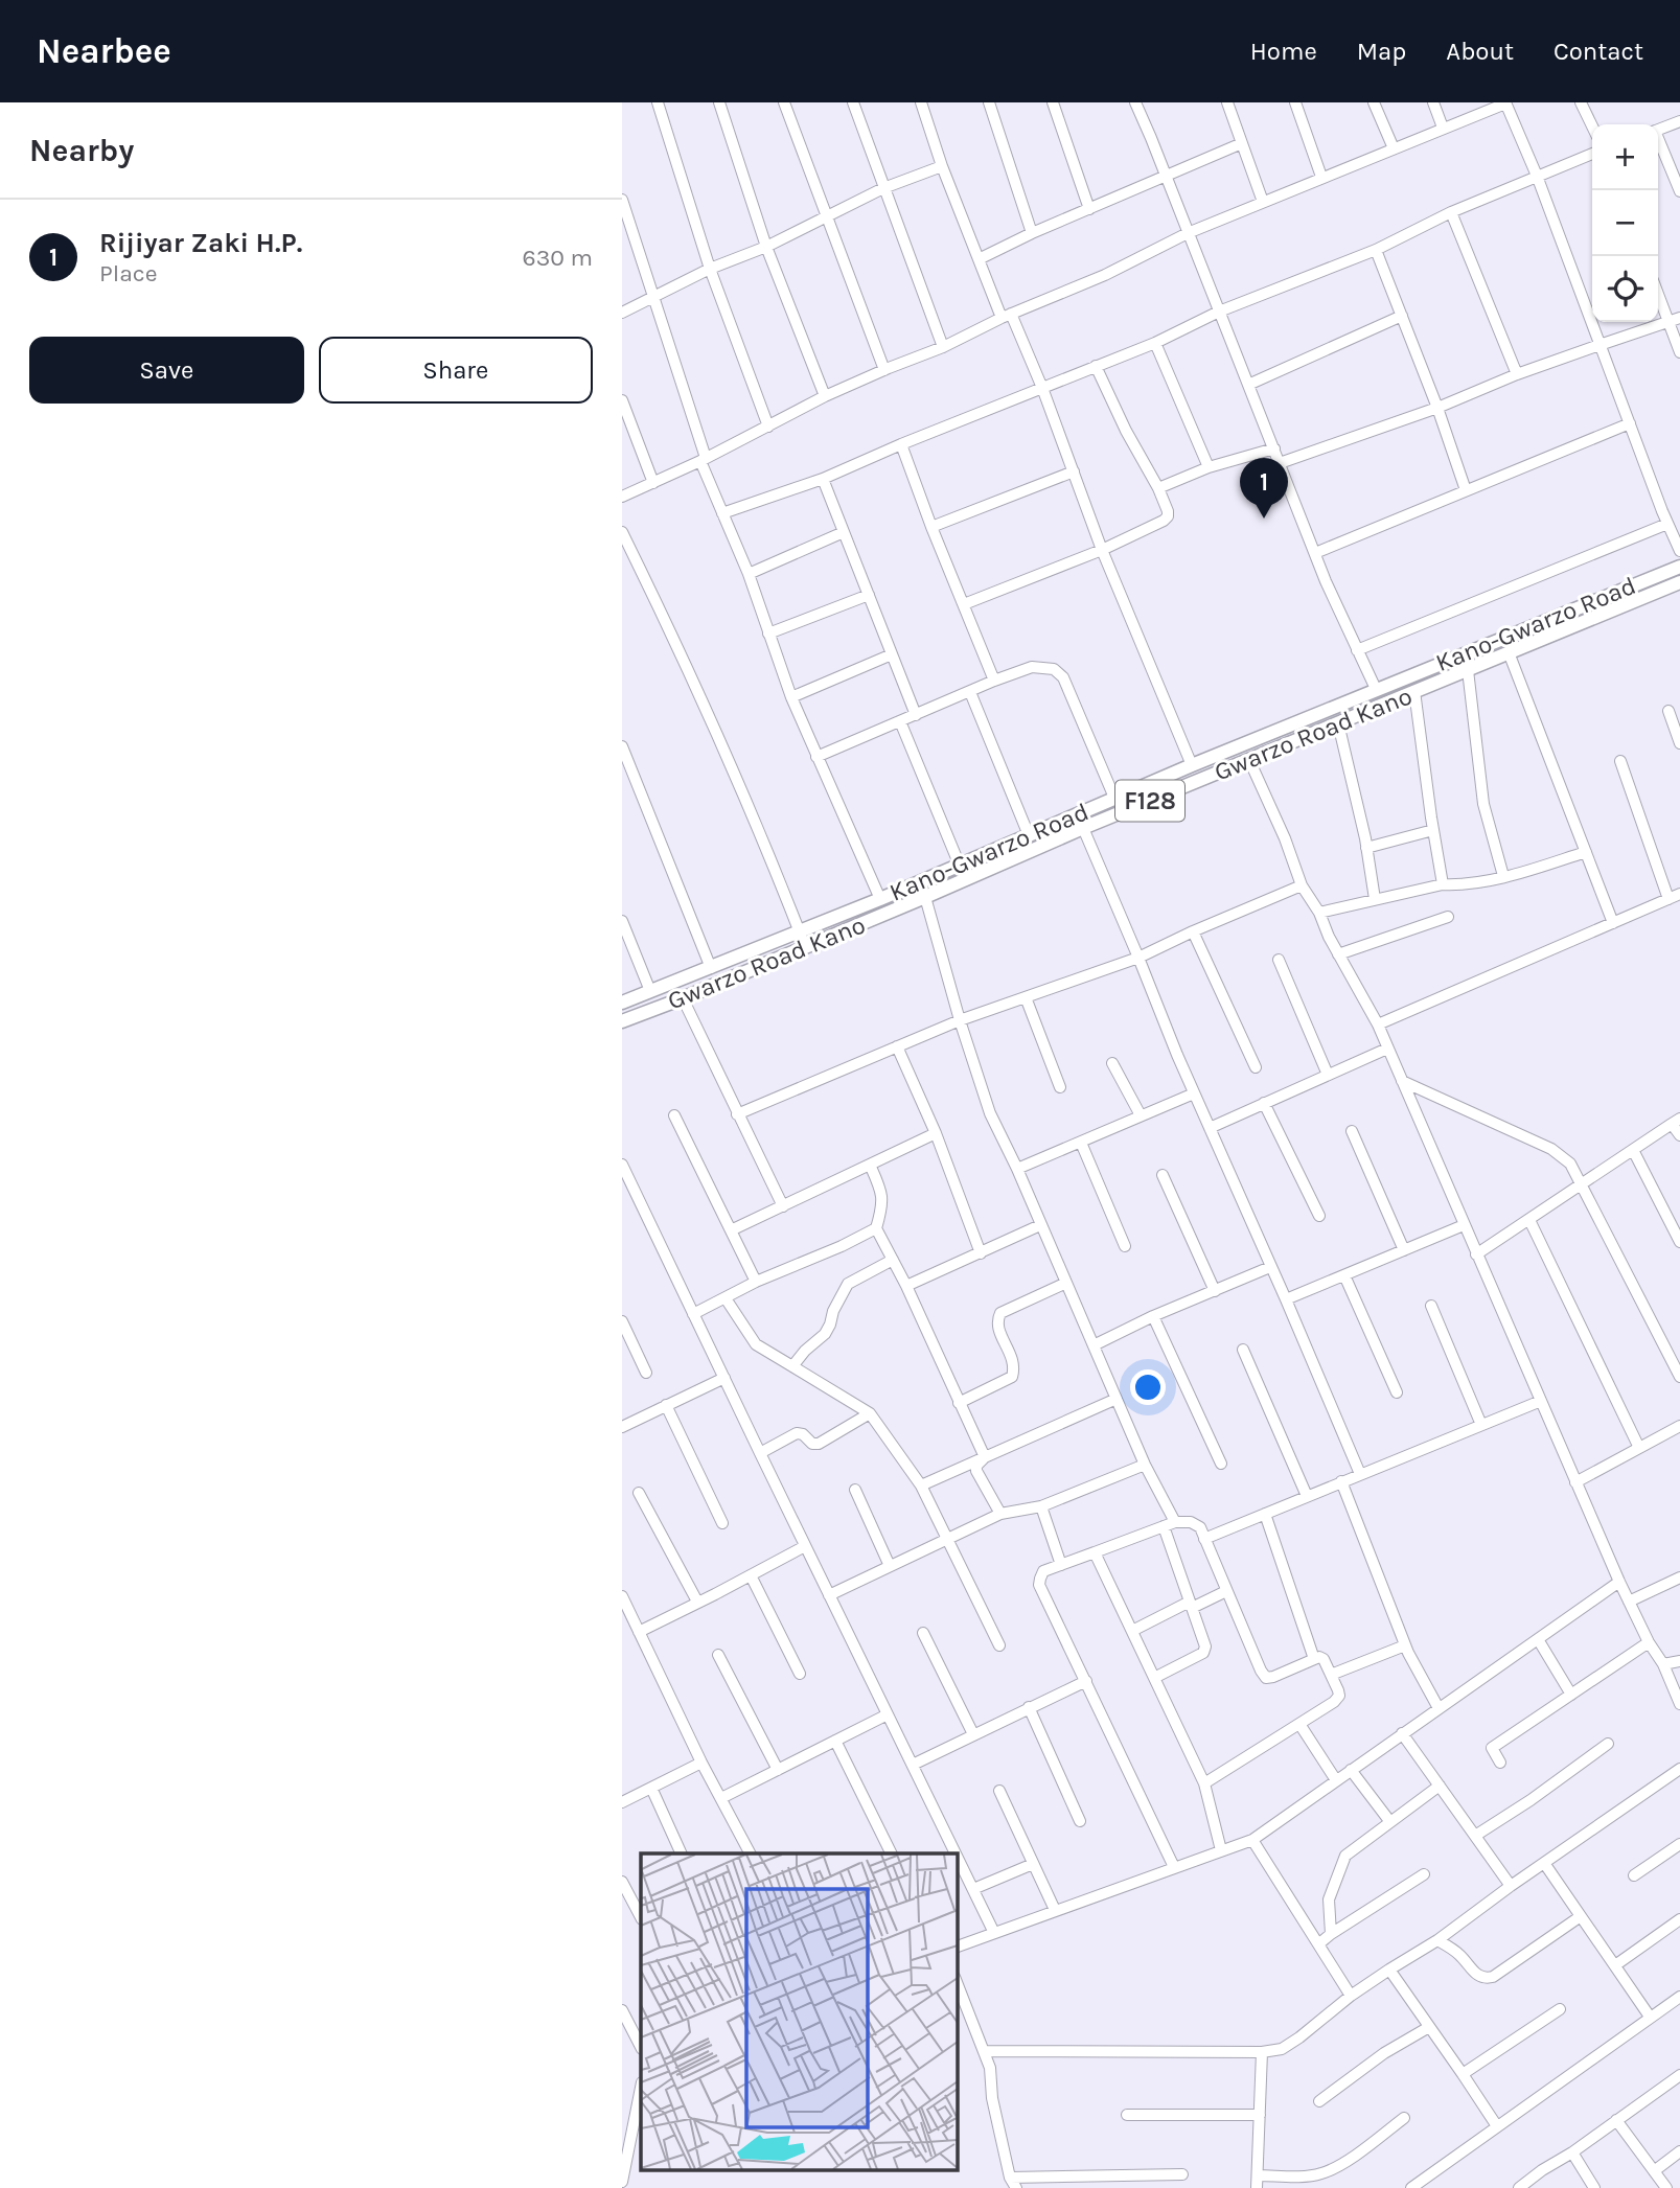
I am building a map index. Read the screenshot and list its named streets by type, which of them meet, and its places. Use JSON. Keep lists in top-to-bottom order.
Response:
{
  "streets": {
    "main road": ["Kano-Gwarzo Road", "Gwarzo Road Kano", "F128"]
  },
  "page": {
    "header": "Nearbee",
    "nav": [
      "Home",
      "Map",
      "About",
      "Contact"
    ],
    "heading": "Nearby",
    "map_buttons": ["+", "−"],
    "list": [
      {
        "mark": "1",
        "name": "Rijiyar Zaki H.P.",
        "note": "Place",
        "value": "630 m"
      }
    ],
    "buttons": ["Save", "Share"],
    "pins": "1"
  }
}
